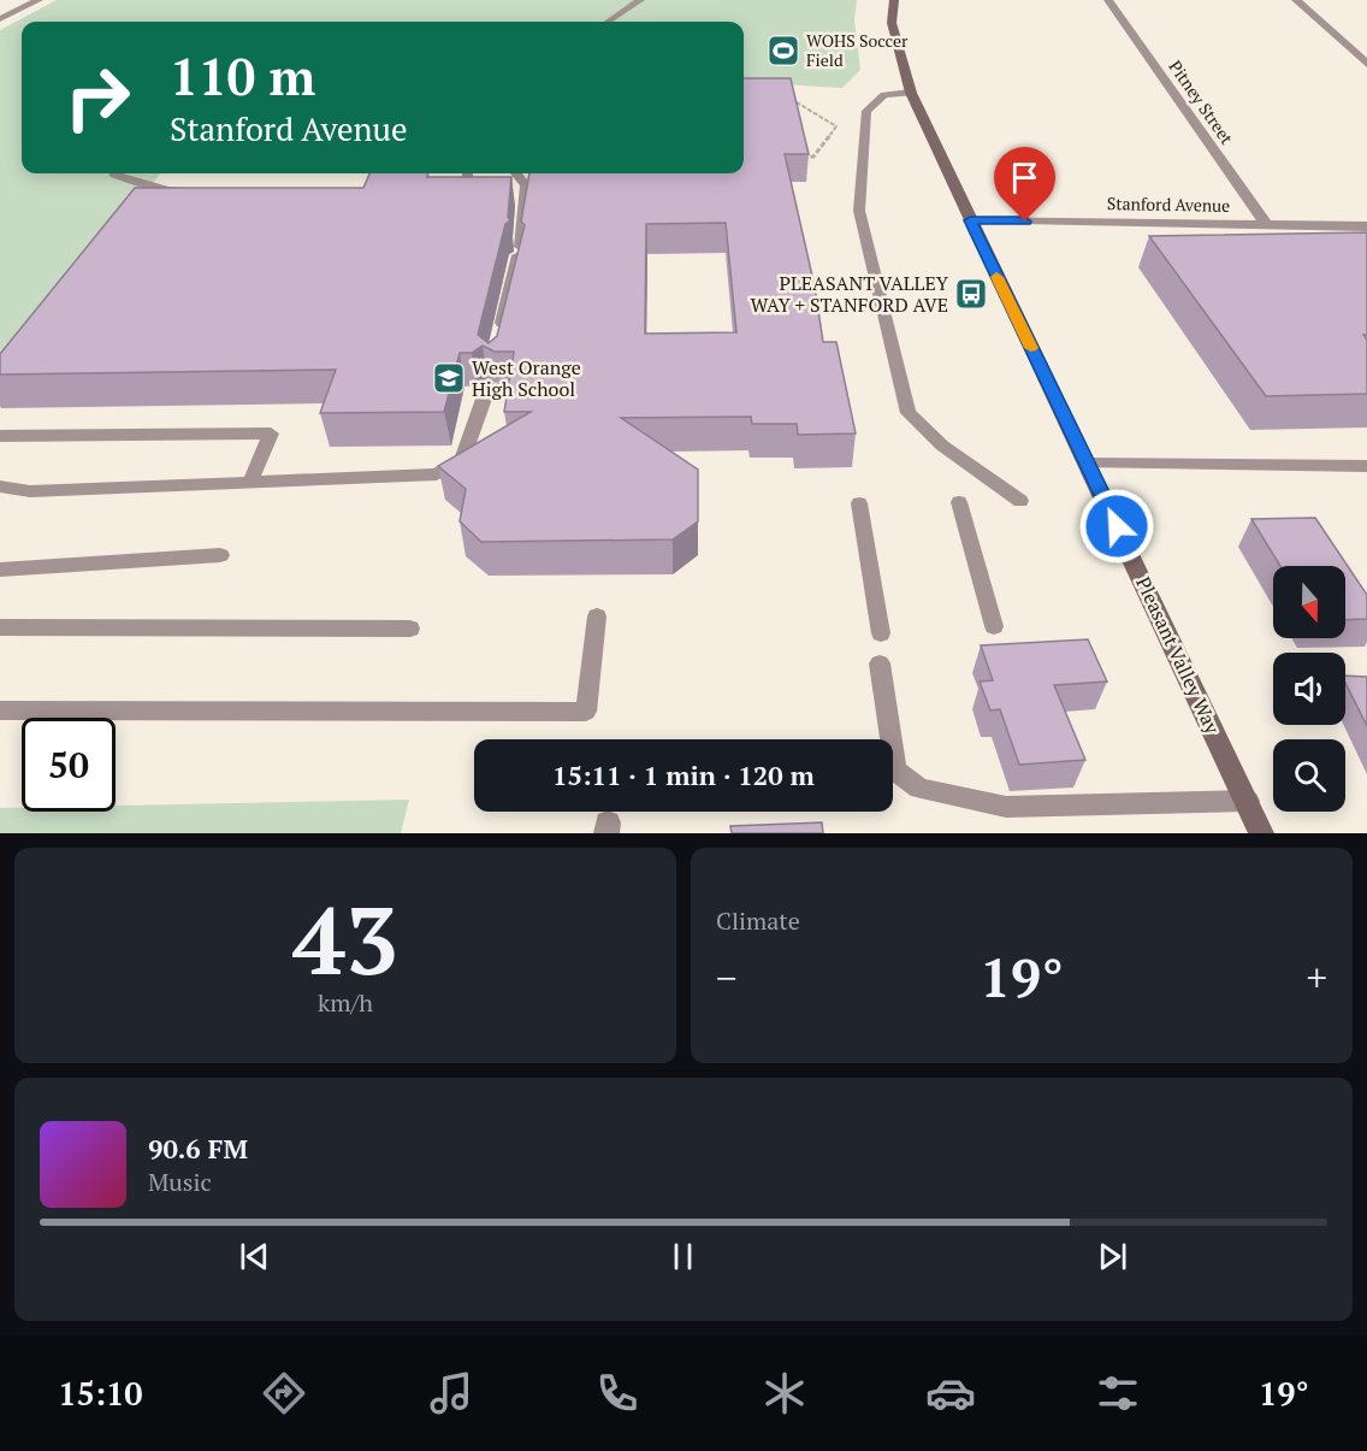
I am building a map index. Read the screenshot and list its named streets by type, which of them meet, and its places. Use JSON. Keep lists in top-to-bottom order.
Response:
{
  "streets": {
    "main road": ["Pleasant Valley Way"],
    "street": ["Pitney Street", "Stanford Avenue"]
  },
  "crossings": [
    ["Pitney Street", "Stanford Avenue"],
    ["Stanford Avenue", "Pleasant Valley Way"]
  ],
  "places": {
    "sports": ["WOHS Soccer Field"],
    "bus stop": ["PLEASANT VALLEY WAY + STANFORD AVE"],
    "school or university": ["West Orange High School"]
  },
  "north": "bottom",
  "page": {
    "turn": ["110 m", "Stanford Avenue"],
    "limit": "50",
    "trip": "15:11 · 1 min · 120 m",
    "tile": [
      ["43", "km/h"],
      "Climate"
    ],
    "heat": ["−", "19°", "+"],
    "song": ["90.6 FM", "Music"],
    "tabs": ["15:10", "19°"]
  }
}
